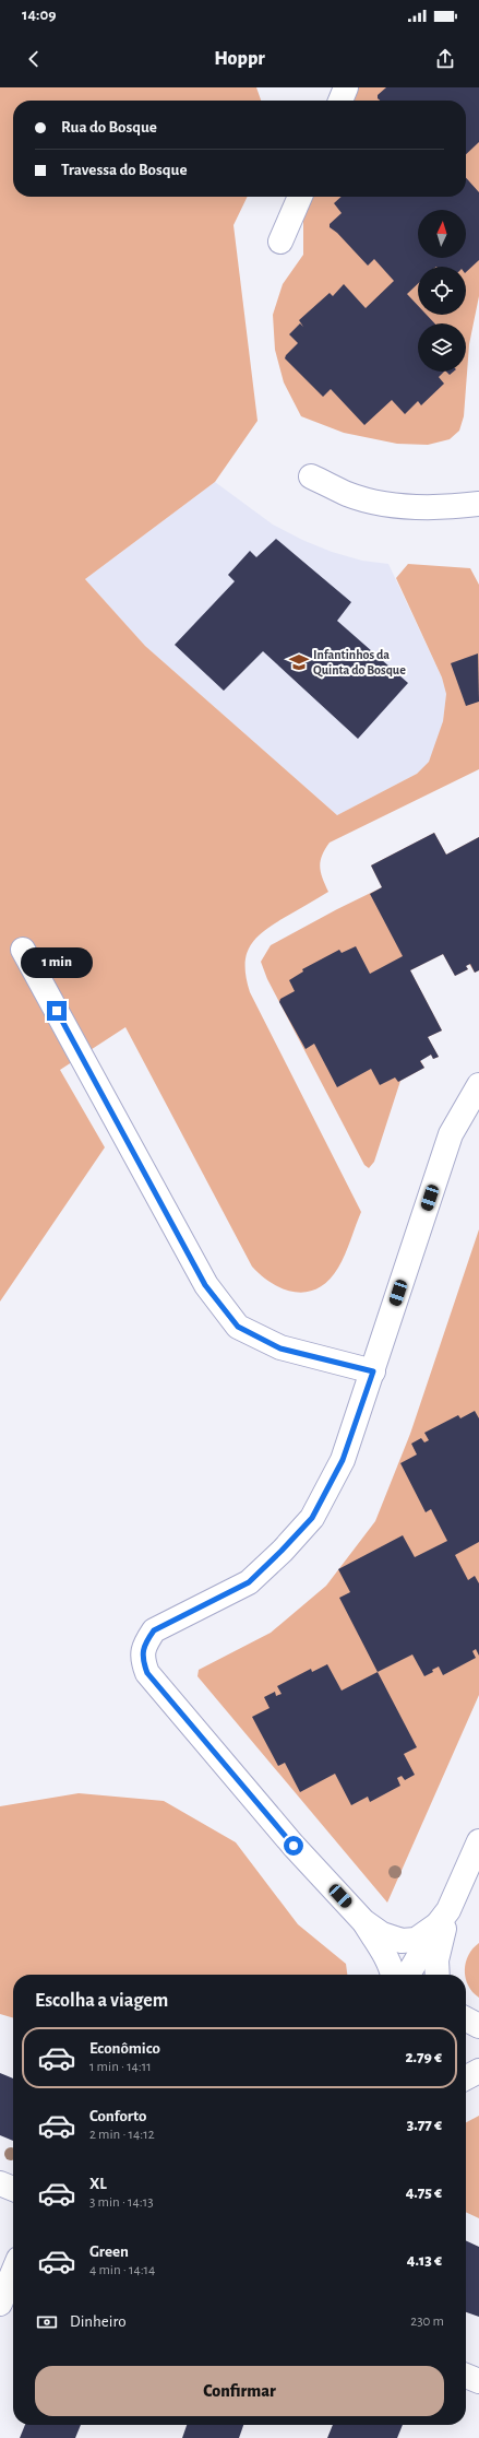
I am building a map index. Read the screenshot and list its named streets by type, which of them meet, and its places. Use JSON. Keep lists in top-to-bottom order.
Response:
{
  "places": {
    "school or university": ["Infantinhos da Quinta do Bosque"]
  },
  "north": "top",
  "page": {
    "status": "14:09",
    "header": "Hoppr",
    "banner": ["Rua do Bosque", "Travessa do Bosque"],
    "bubble": "1 min",
    "heading": "Escolha a viagem",
    "list": [
      {
        "name": "Econômico",
        "note": "1 min · 14:11",
        "value": "2.79 €"
      },
      {
        "name": "Conforto",
        "note": "2 min · 14:12",
        "value": "3.77 €"
      },
      {
        "name": "XL",
        "note": "3 min · 14:13",
        "value": "4.75 €"
      },
      {
        "name": "Green",
        "note": "4 min · 14:14",
        "value": "4.13 €"
      }
    ],
    "pay": ["Dinheiro", "230 m"],
    "buttons": "Confirmar"
  }
}
